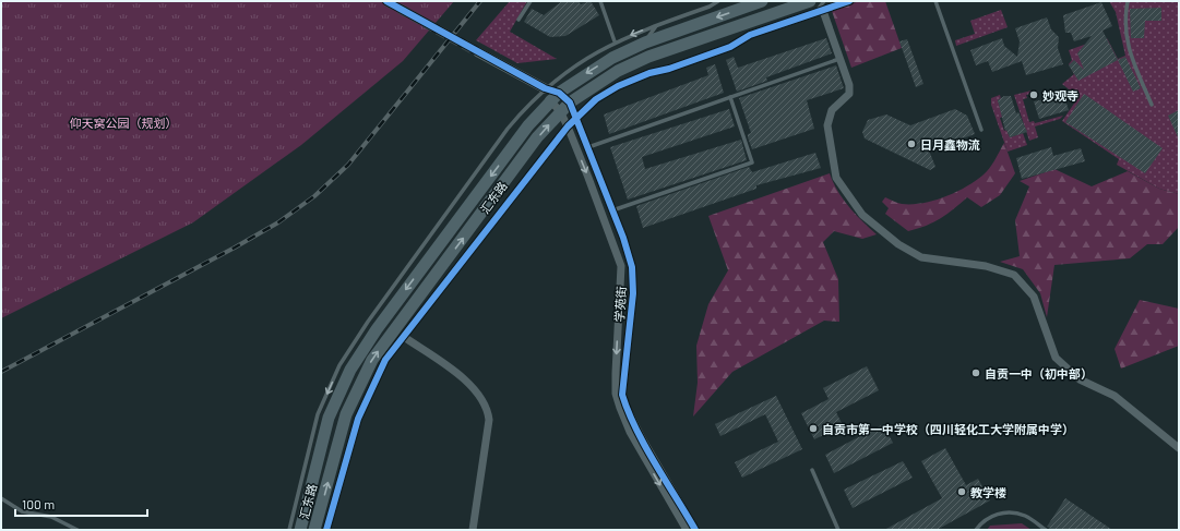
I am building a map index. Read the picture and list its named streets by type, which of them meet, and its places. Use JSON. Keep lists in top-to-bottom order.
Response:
{
  "streets": {
    "main road": ["汇东路"],
    "street": ["学苑街"]
  },
  "crossings": [
    ["汇东路", "学苑街"]
  ],
  "parks": ["仰天窝公园（规划）"],
  "places": [
    "妙观寺",
    "日月鑫物流",
    "自贡一中（初中部）",
    "自贡市第一中学校（四川轻化工大学附属中学）",
    "教学楼"
  ],
  "scale_bar": "100 m"
}
